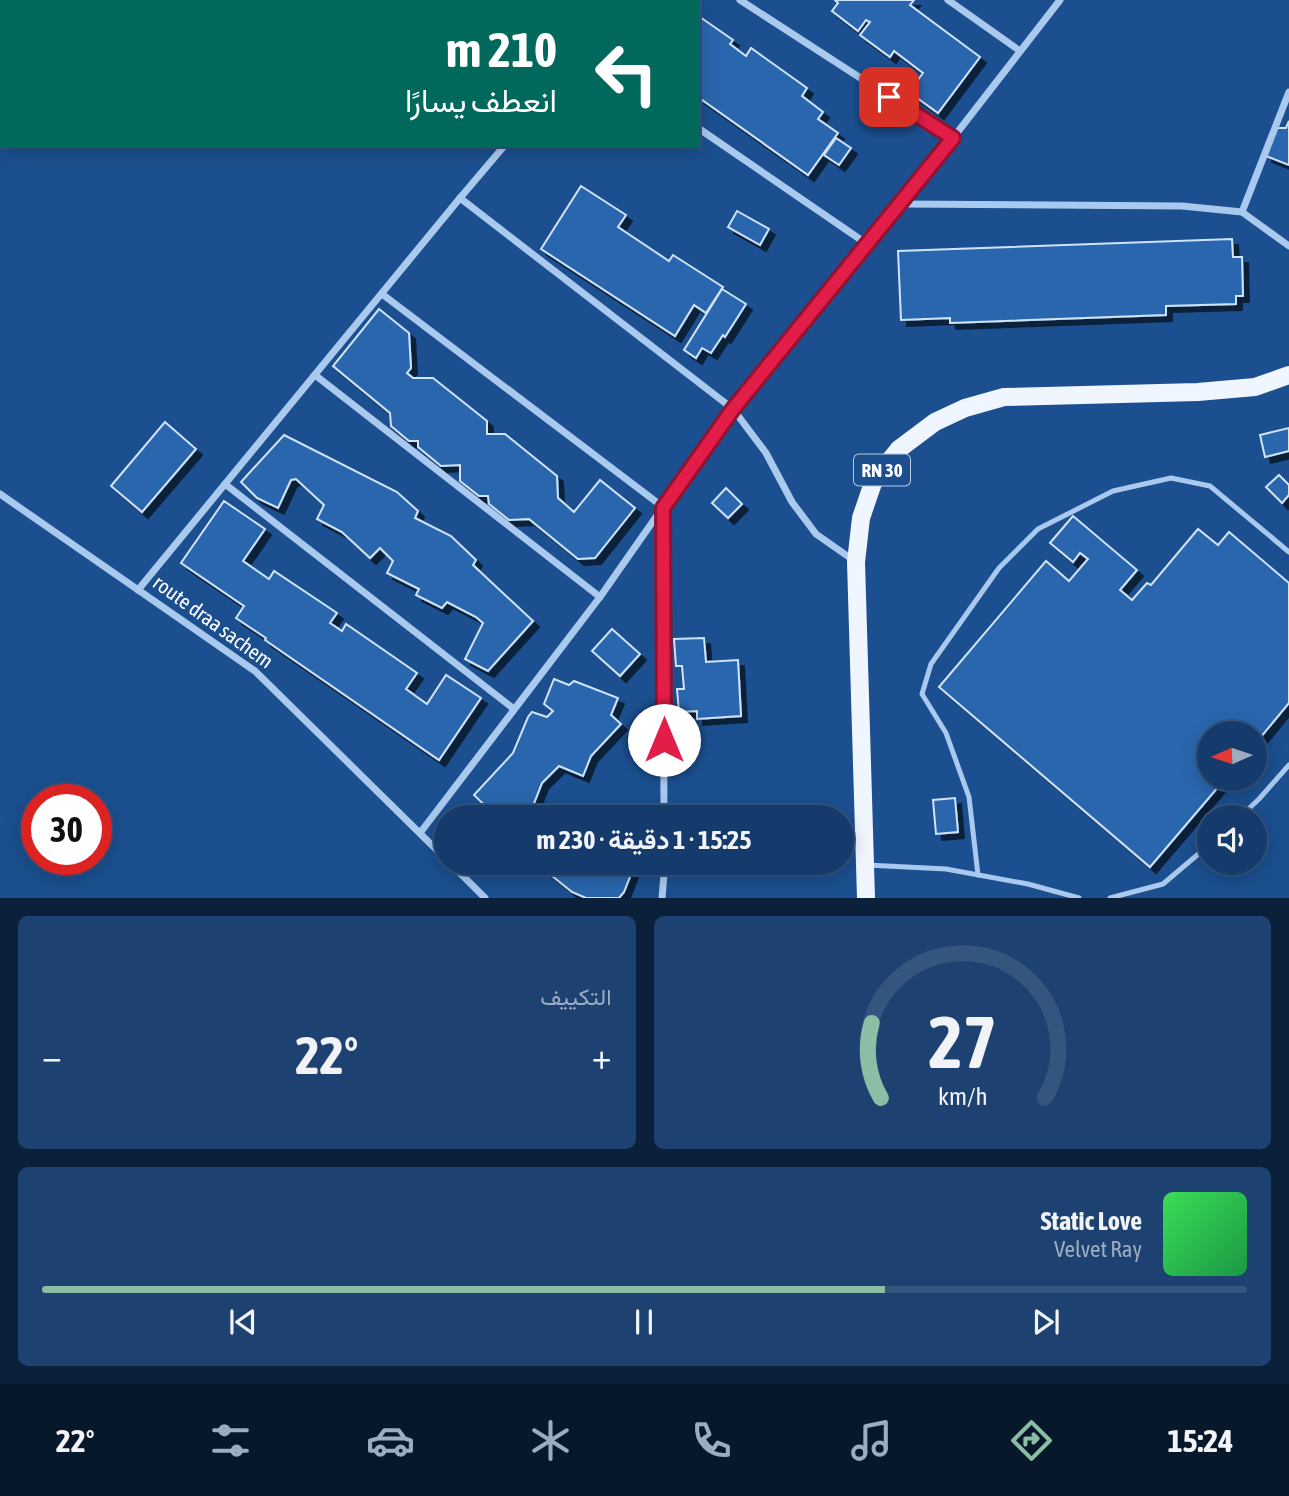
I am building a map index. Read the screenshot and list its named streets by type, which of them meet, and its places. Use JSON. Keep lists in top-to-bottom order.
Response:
{
  "streets": {
    "main road": ["RN 30"],
    "street": ["route draa sachem"]
  },
  "north": "left",
  "page": {
    "turn": ["210 m", "انعطف يسارًا"],
    "limit": "30",
    "trip": "15:25 · 1 دقيقة · 230 m",
    "tile": "التكييف",
    "heat": ["−", "22°", "+"],
    "song": ["Static Love", "Velvet Ray"],
    "tabs": ["15:24", "22°"],
    "gauge": ["27", "km/h"]
  }
}
